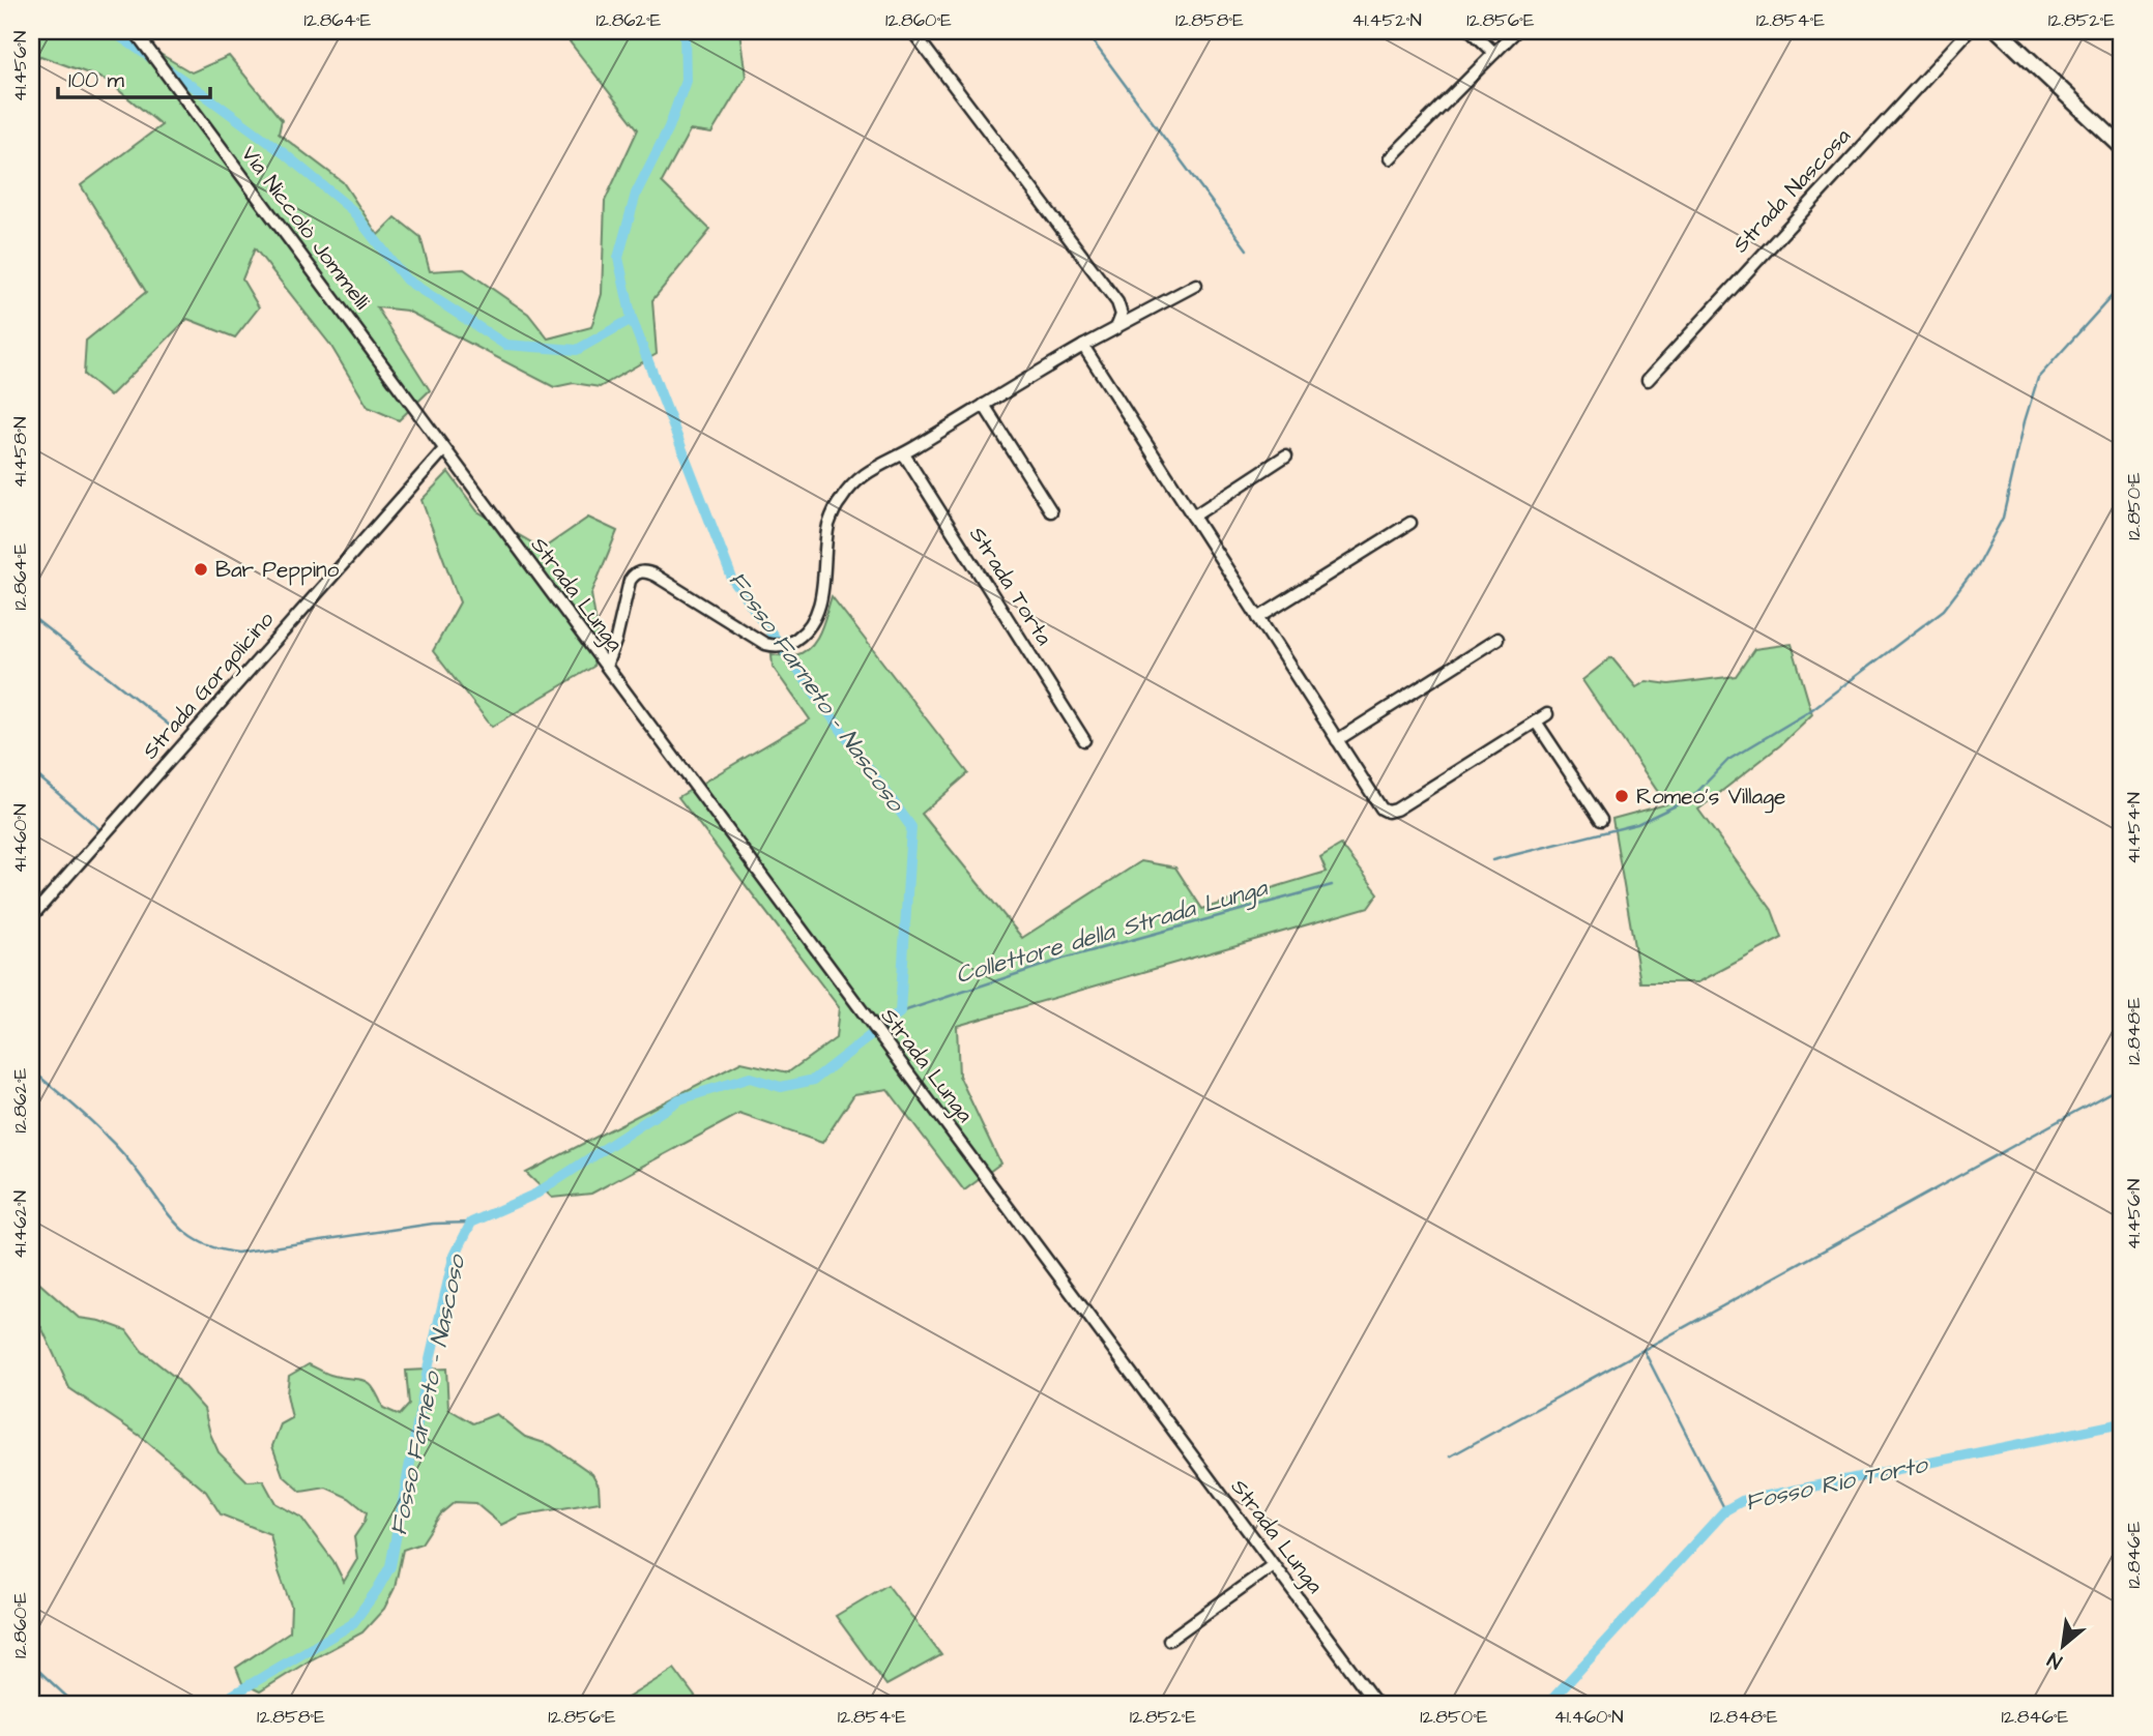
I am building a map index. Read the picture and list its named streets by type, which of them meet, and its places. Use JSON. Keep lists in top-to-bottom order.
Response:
{
  "streets": {
    "street": [
      "Strada Nascosa",
      "Via Niccolò Jommelli",
      "Strada Torta",
      "Strada Lunga",
      "Strada Gorgolicino"
    ]
  },
  "crossings": [
    ["Via Niccolò Jommelli", "Strada Lunga"],
    ["Via Niccolò Jommelli", "Strada Gorgolicino"],
    ["Strada Lunga", "Strada Gorgolicino"]
  ],
  "water": ["Fosso Farneto - Nascoso", "Collettore della Strada Lunga", "Fosso Rio Torto"],
  "places": ["Bar Peppino", "Romeo's Village"],
  "scale_bar": "100 m",
  "north": "bottom left",
  "coordinates": [
    "12.864°E",
    "12.862°E",
    "12.860°E",
    "12.858°E",
    "41.452°N",
    "12.856°E",
    "12.854°E",
    "12.852°E",
    "41.456°N",
    "41.458°N",
    "12.850°E",
    "41.454°N",
    "41.460°N",
    "12.848°E",
    "41.462°N",
    "12.846°E"
  ]
}
